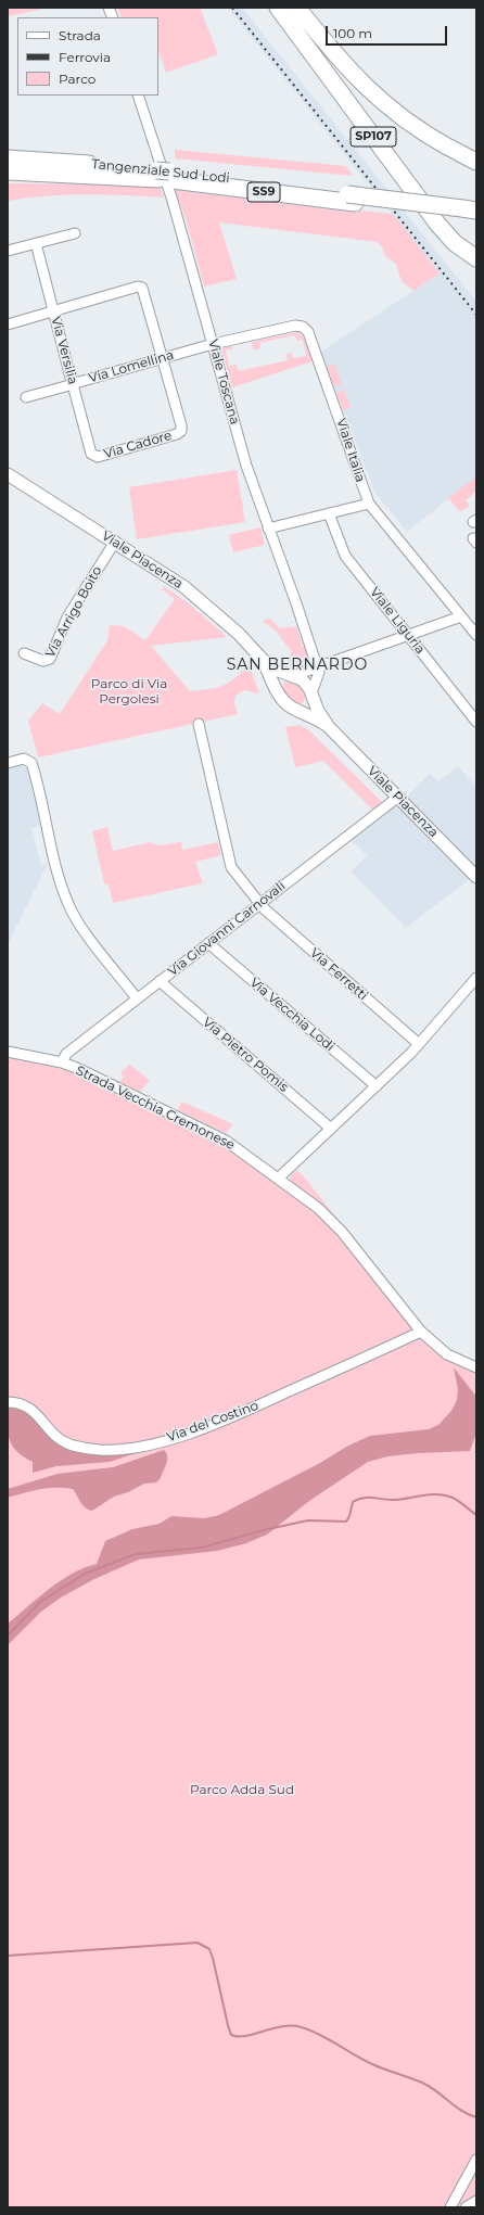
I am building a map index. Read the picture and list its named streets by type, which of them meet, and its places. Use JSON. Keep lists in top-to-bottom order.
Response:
{
  "streets": {
    "highway": ["SP107", "Tangenziale Sud Lodi"],
    "street": [
      "Via Versilia",
      "Via Lomellina",
      "Viale Toscana",
      "Via Cadore",
      "Viale Italia",
      "Viale Piacenza",
      "Via Arrigo Boito",
      "Viale Liguria",
      "Via Giovanni Carnovali",
      "Via Ferretti",
      "Via Vecchia Lodi",
      "Via Pietro Pomis",
      "Strada Vecchia Cremonese",
      "Via del Costino"
    ]
  },
  "crossings": [
    ["Via Versilia", "Via Lomellina"],
    ["Via Versilia", "Via Cadore"],
    ["Via Lomellina", "Viale Toscana"],
    ["Via Lomellina", "Via Cadore"],
    ["Via Lomellina", "Viale Italia"],
    ["Viale Toscana", "Viale Italia"],
    ["Viale Piacenza", "Via Arrigo Boito"],
    ["Viale Piacenza", "Via Giovanni Carnovali"],
    ["Via Giovanni Carnovali", "Via Ferretti"],
    ["Via Giovanni Carnovali", "Via Vecchia Lodi"],
    ["Via Giovanni Carnovali", "Via Pietro Pomis"],
    ["Via Giovanni Carnovali", "Strada Vecchia Cremonese"],
    ["Strada Vecchia Cremonese", "Via del Costino"]
  ],
  "districts": ["SAN BERNARDO"],
  "parks": ["Parco di Via Pergolesi", "Parco Adda Sud"],
  "legend": ["Strada", "Ferrovia", "Parco"],
  "scale_bar": "100 m"
}
